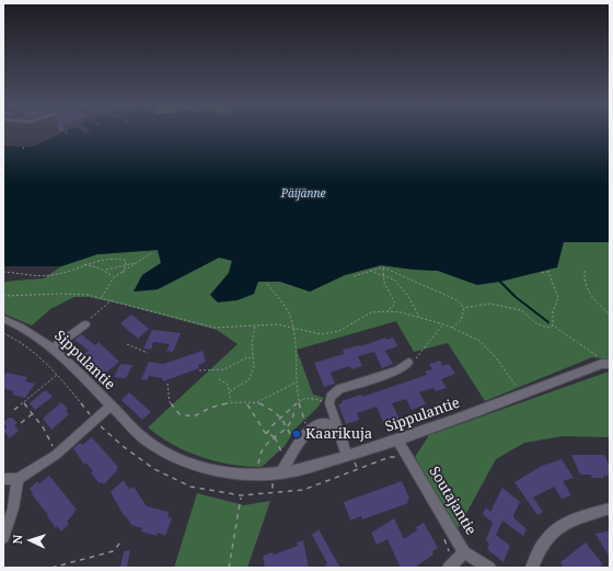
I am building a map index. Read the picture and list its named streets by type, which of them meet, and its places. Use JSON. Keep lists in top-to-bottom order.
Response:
{
  "streets": {
    "street": ["Sippulantie", "Soutajantie"]
  },
  "crossings": [
    ["Sippulantie", "Soutajantie"]
  ],
  "water": ["Päijänne"],
  "places": ["Kaarikuja"],
  "north": "left"
}
